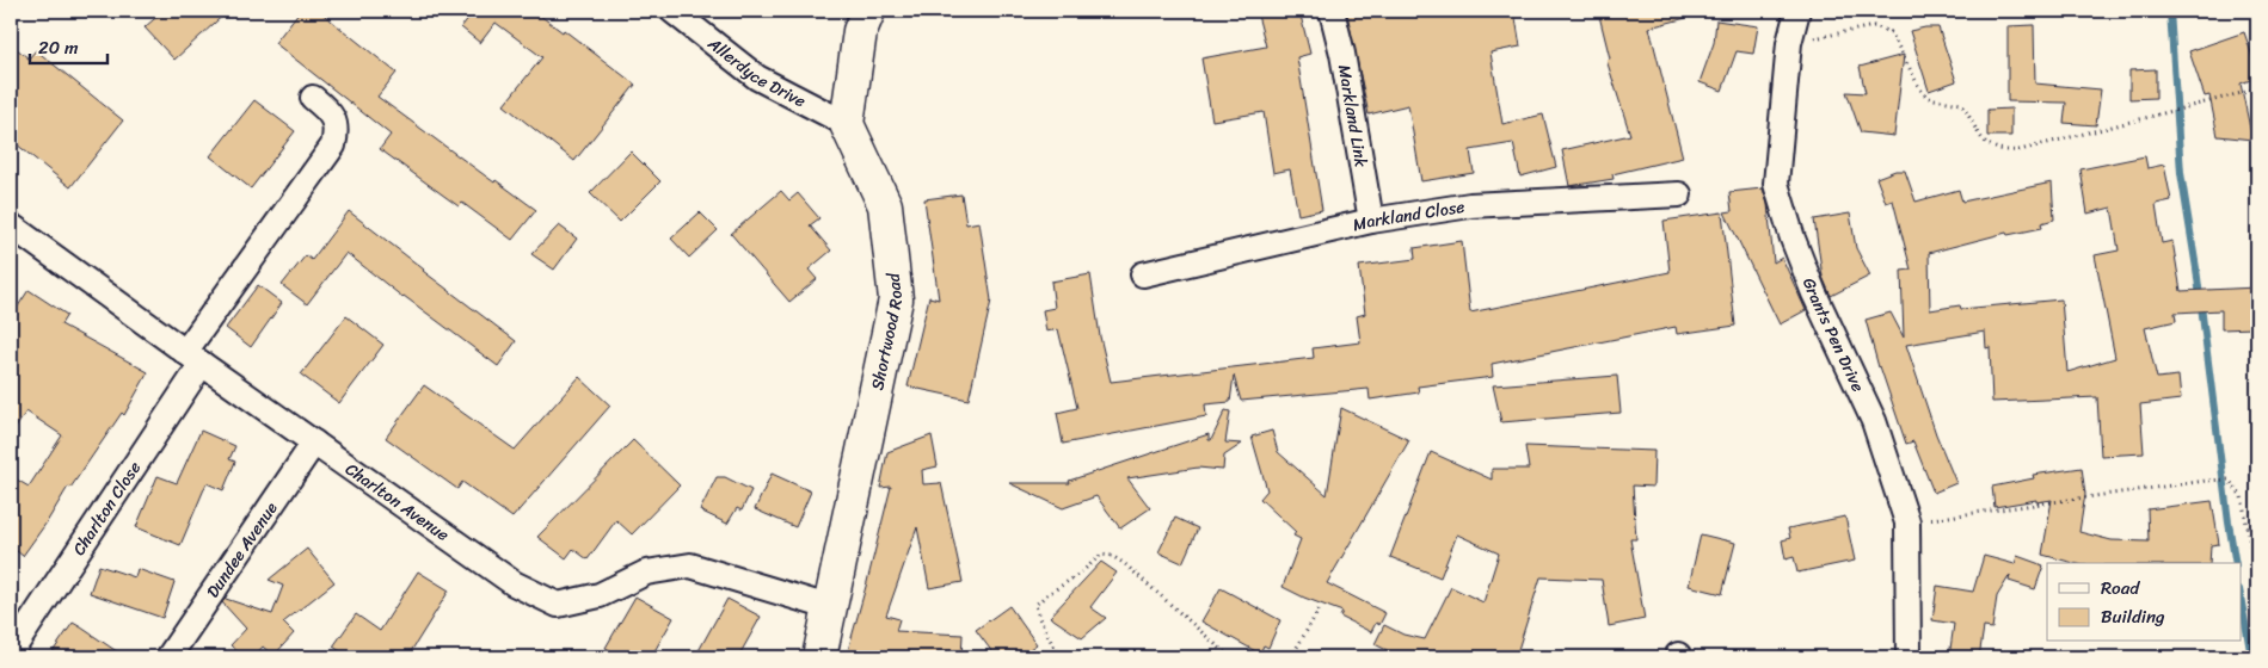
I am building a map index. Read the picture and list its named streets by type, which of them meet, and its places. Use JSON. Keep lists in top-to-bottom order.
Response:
{
  "streets": {
    "main road": ["Shortwood Road"],
    "street": [
      "Allerdyce Drive",
      "Markland Link",
      "Markland Close",
      "Grants Pen Drive",
      "Charlton Avenue",
      "Charlton Close",
      "Dundee Avenue"
    ]
  },
  "crossings": [
    ["Allerdyce Drive", "Shortwood Road"],
    ["Markland Link", "Markland Close"],
    ["Shortwood Road", "Charlton Avenue"],
    ["Charlton Avenue", "Charlton Close"],
    ["Charlton Avenue", "Dundee Avenue"]
  ],
  "legend": ["Road", "Building"],
  "scale_bar": "20 m"
}
